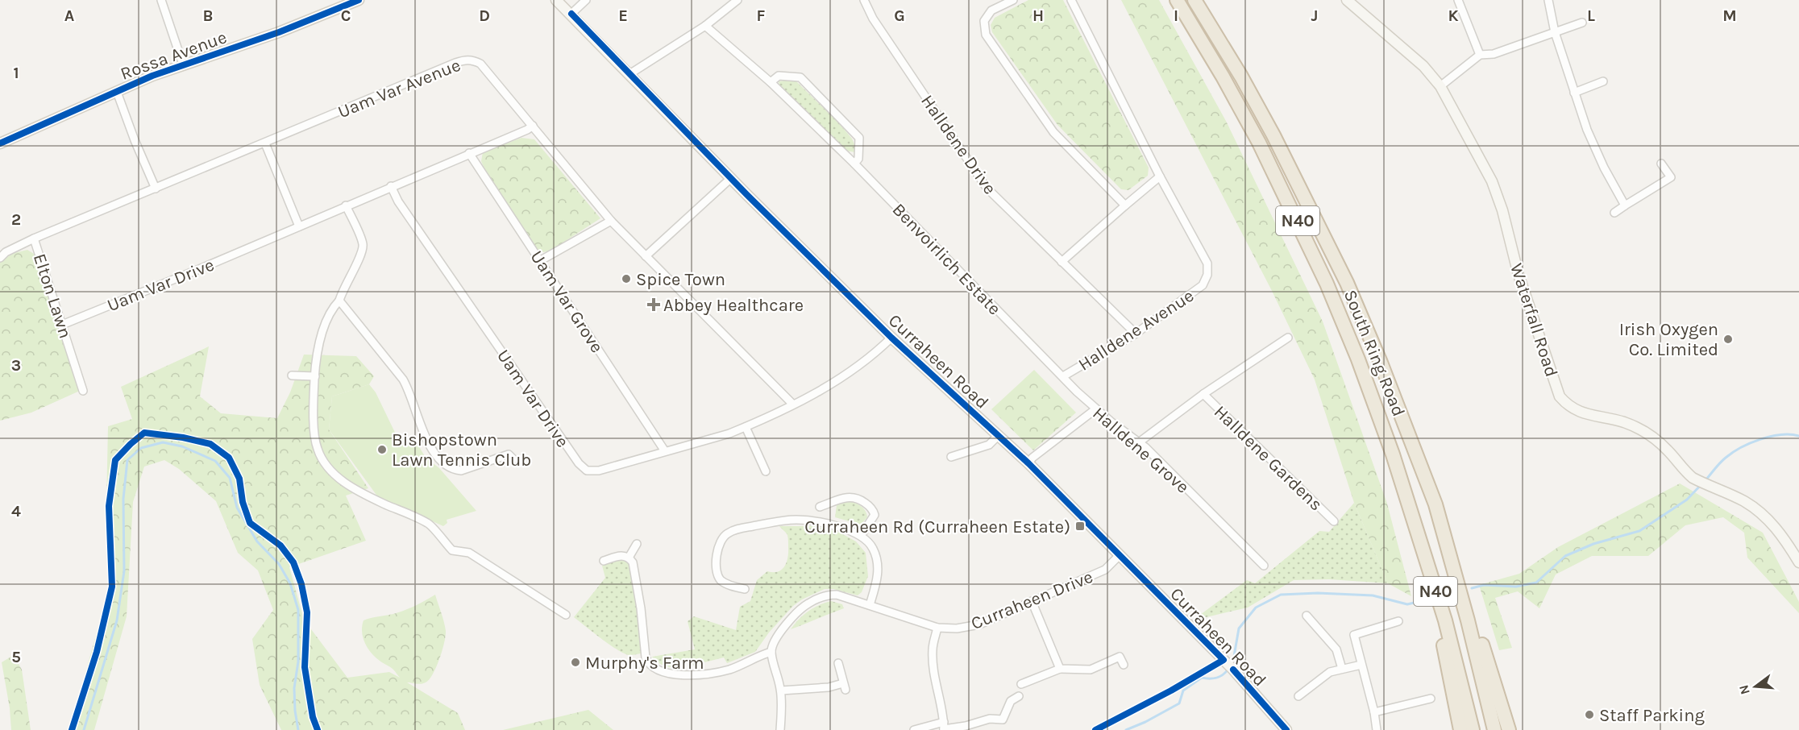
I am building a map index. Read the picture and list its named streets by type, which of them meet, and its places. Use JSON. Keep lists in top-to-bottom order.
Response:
{
  "streets": {
    "highway": ["N40", "South Ring Road"],
    "street": [
      "Rossa Avenue",
      "Uam Var Avenue",
      "Halldene Drive",
      "Benvoirlich Estate",
      "Uam Var Drive",
      "Elton Lawn",
      "Uam Var Grove",
      "Waterfall Road",
      "Halldene Avenue",
      "Curraheen Road",
      "Halldene Grove",
      "Halldene Gardens",
      "Curraheen Drive"
    ]
  },
  "crossings": [
    ["Uam Var Avenue", "Uam Var Drive"],
    ["Uam Var Avenue", "Elton Lawn"],
    ["Halldene Drive", "Halldene Avenue"],
    ["Benvoirlich Estate", "Halldene Grove"],
    ["Uam Var Drive", "Elton Lawn"],
    ["Uam Var Drive", "Uam Var Grove"],
    ["Uam Var Drive", "Curraheen Road"],
    ["Halldene Avenue", "Halldene Grove"],
    ["Curraheen Road", "Curraheen Drive"]
  ],
  "places": {
    "other": [
      "Spice Town",
      "Irish Oxygen Co. Limited",
      "Bishopstown Lawn Tennis Club",
      "Murphy's Farm",
      "Staff Parking"
    ],
    "health": ["Abbey Healthcare"],
    "transit": ["Curraheen Rd (Curraheen Estate)"]
  },
  "north": "left",
  "grid": {
    "columns": [
      "A",
      "B",
      "C",
      "D",
      "E",
      "F",
      "G",
      "H",
      "I",
      "J",
      "K",
      "L",
      "M"
    ],
    "rows": [
      "1",
      "2",
      "3",
      "4",
      "5"
    ]
  }
}
